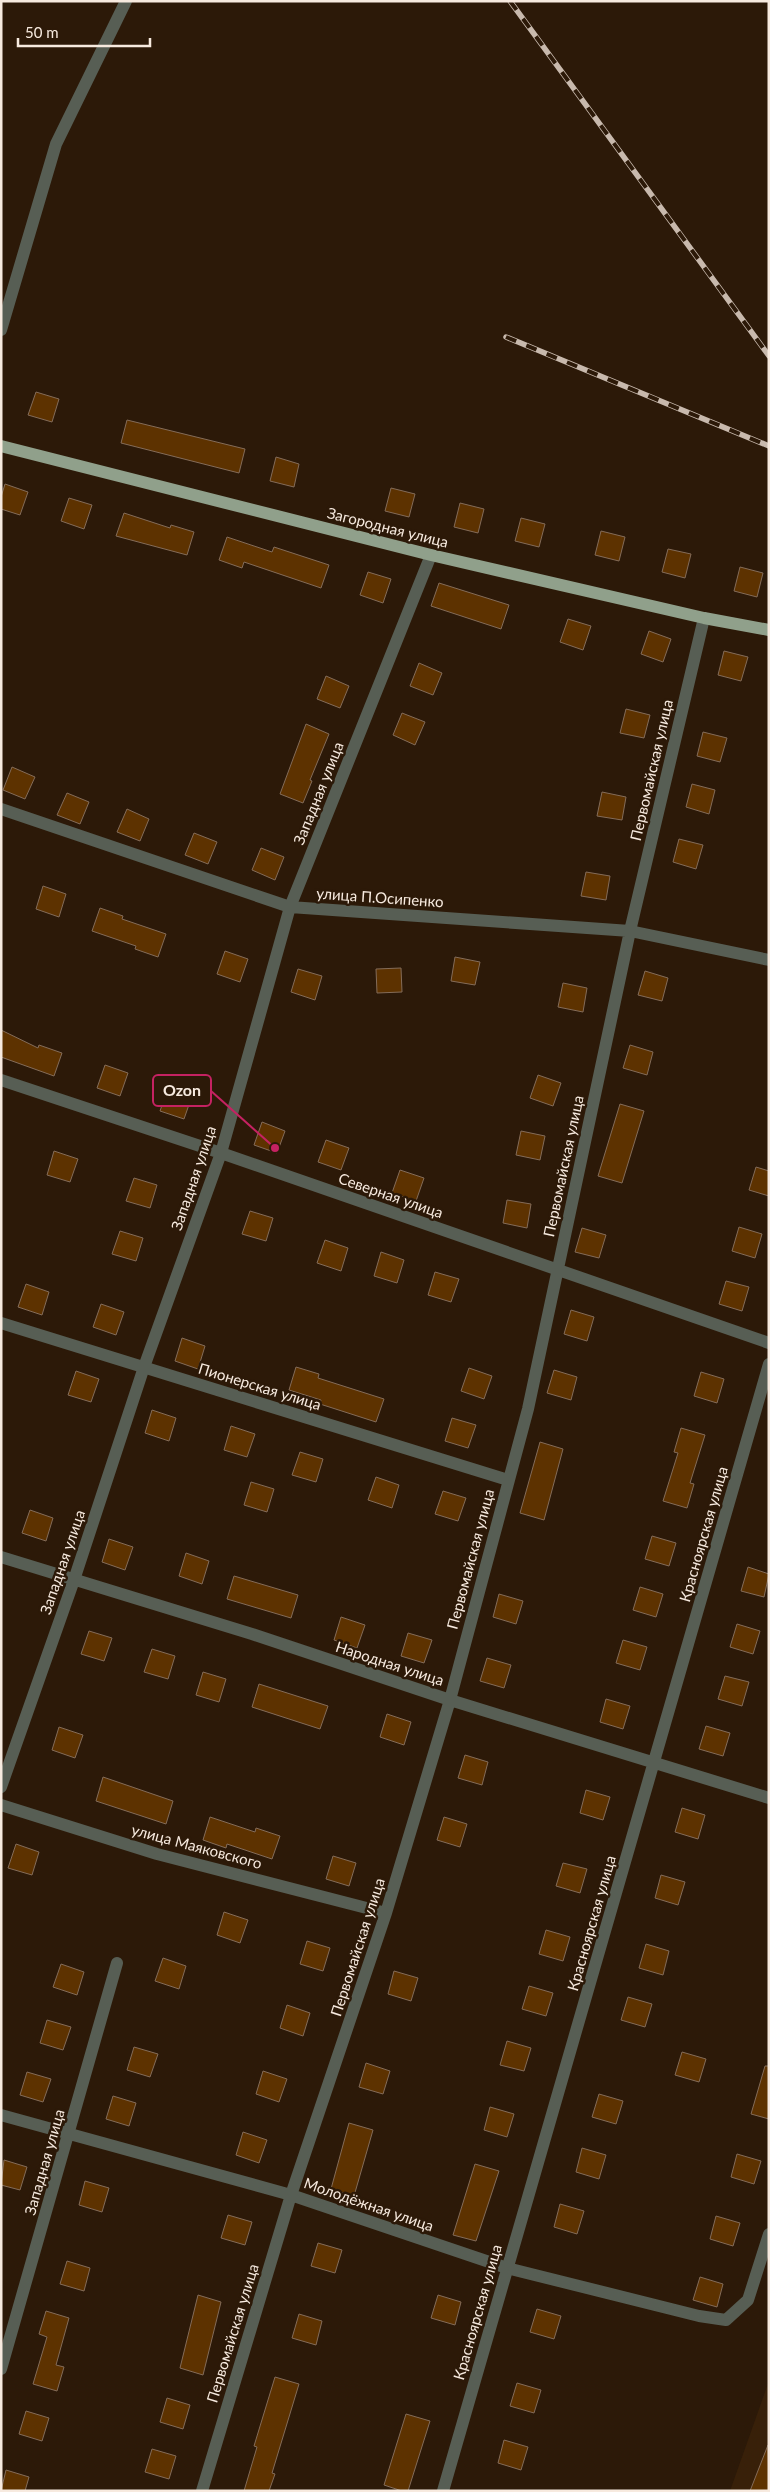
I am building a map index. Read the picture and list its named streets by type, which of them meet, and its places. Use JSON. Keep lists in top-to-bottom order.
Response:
{
  "streets": {
    "main road": ["Загородная улица"],
    "street": [
      "Первомайская улица",
      "Западная улица",
      "улица П.Осипенко",
      "Северная улица",
      "Пионерская улица",
      "Красноярская улица",
      "Народная улица",
      "улица Маяковского",
      "Молодёжная улица"
    ]
  },
  "crossings": [
    ["Загородная улица", "Первомайская улица"],
    ["Загородная улица", "Западная улица"],
    ["Первомайская улица", "улица П.Осипенко"],
    ["Первомайская улица", "Северная улица"],
    ["Первомайская улица", "Пионерская улица"],
    ["Первомайская улица", "Народная улица"],
    ["Первомайская улица", "улица Маяковского"],
    ["Первомайская улица", "Молодёжная улица"],
    ["Западная улица", "улица П.Осипенко"],
    ["Западная улица", "Северная улица"],
    ["Западная улица", "Пионерская улица"],
    ["Западная улица", "Народная улица"],
    ["Западная улица", "Молодёжная улица"],
    ["Красноярская улица", "Народная улица"],
    ["Красноярская улица", "Молодёжная улица"]
  ],
  "places": ["Ozon"],
  "scale_bar": "50 m"
}
